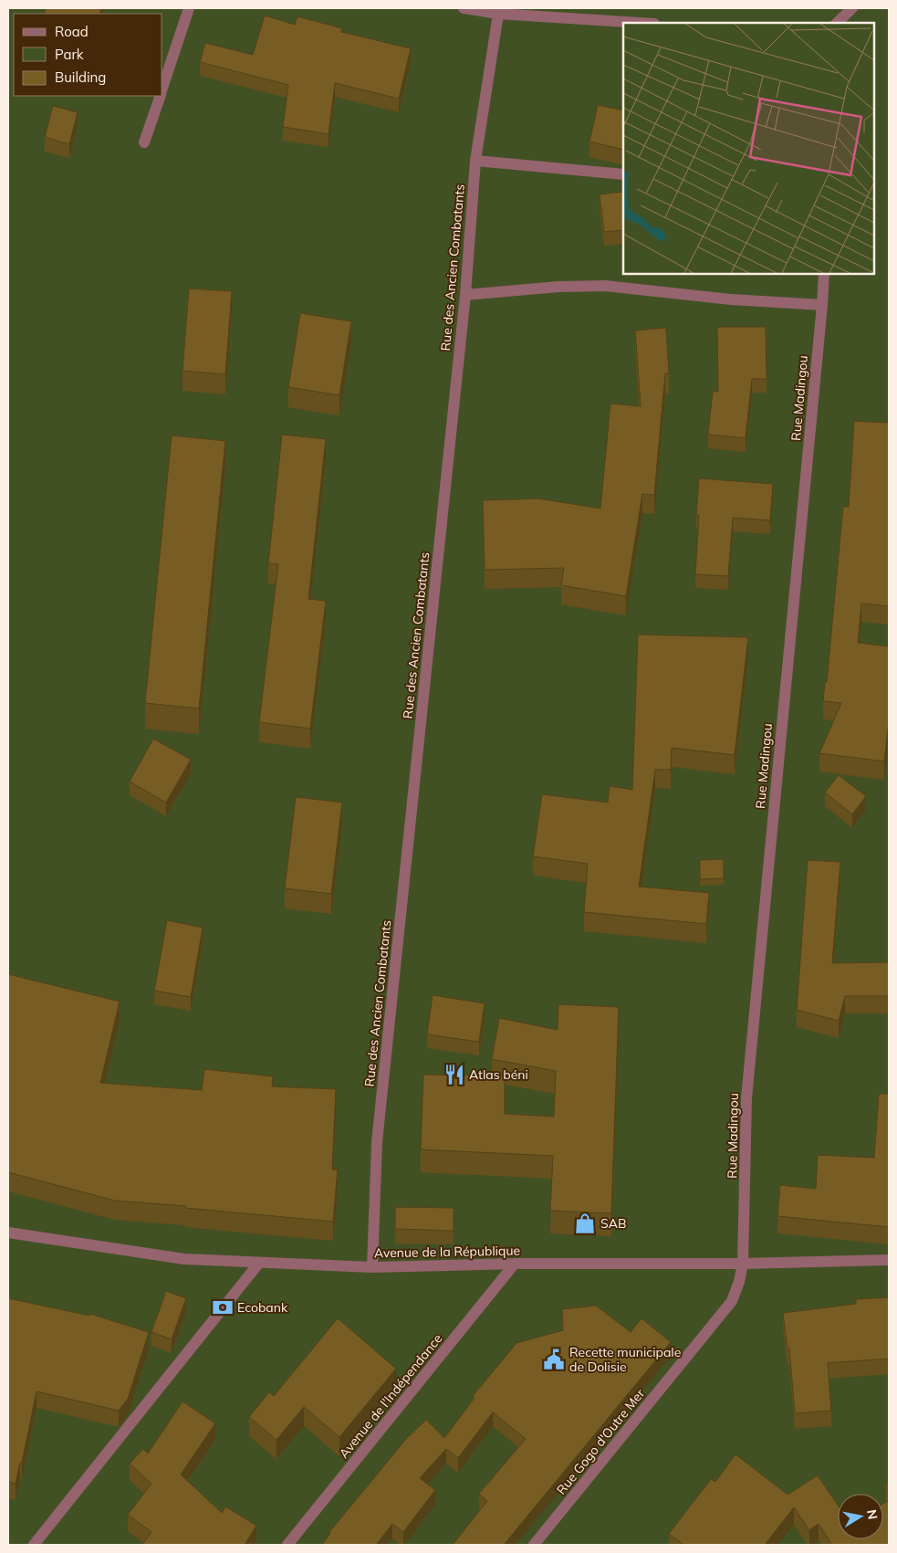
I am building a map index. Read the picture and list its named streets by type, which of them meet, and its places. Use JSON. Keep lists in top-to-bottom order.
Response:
{
  "streets": {
    "street": [
      "Rue des Ancien Combatants",
      "Rue Madingou",
      "Avenue de la République",
      "Avenue de l'Indépendance",
      "Rue Gogo d'Outre Mer"
    ]
  },
  "crossings": [
    ["Rue des Ancien Combatants", "Avenue de la République"],
    ["Rue Madingou", "Avenue de la République"],
    ["Rue Madingou", "Rue Gogo d'Outre Mer"],
    ["Avenue de la République", "Avenue de l'Indépendance"],
    ["Avenue de la République", "Rue Gogo d'Outre Mer"]
  ],
  "places": {
    "restaurant": ["Atlas béni"],
    "shop": ["SAB"],
    "bank": ["Ecobank"],
    "public building": ["Recette municipale de Dolisie"]
  },
  "legend": ["Road", "Park", "Building"],
  "north": "right"
}
